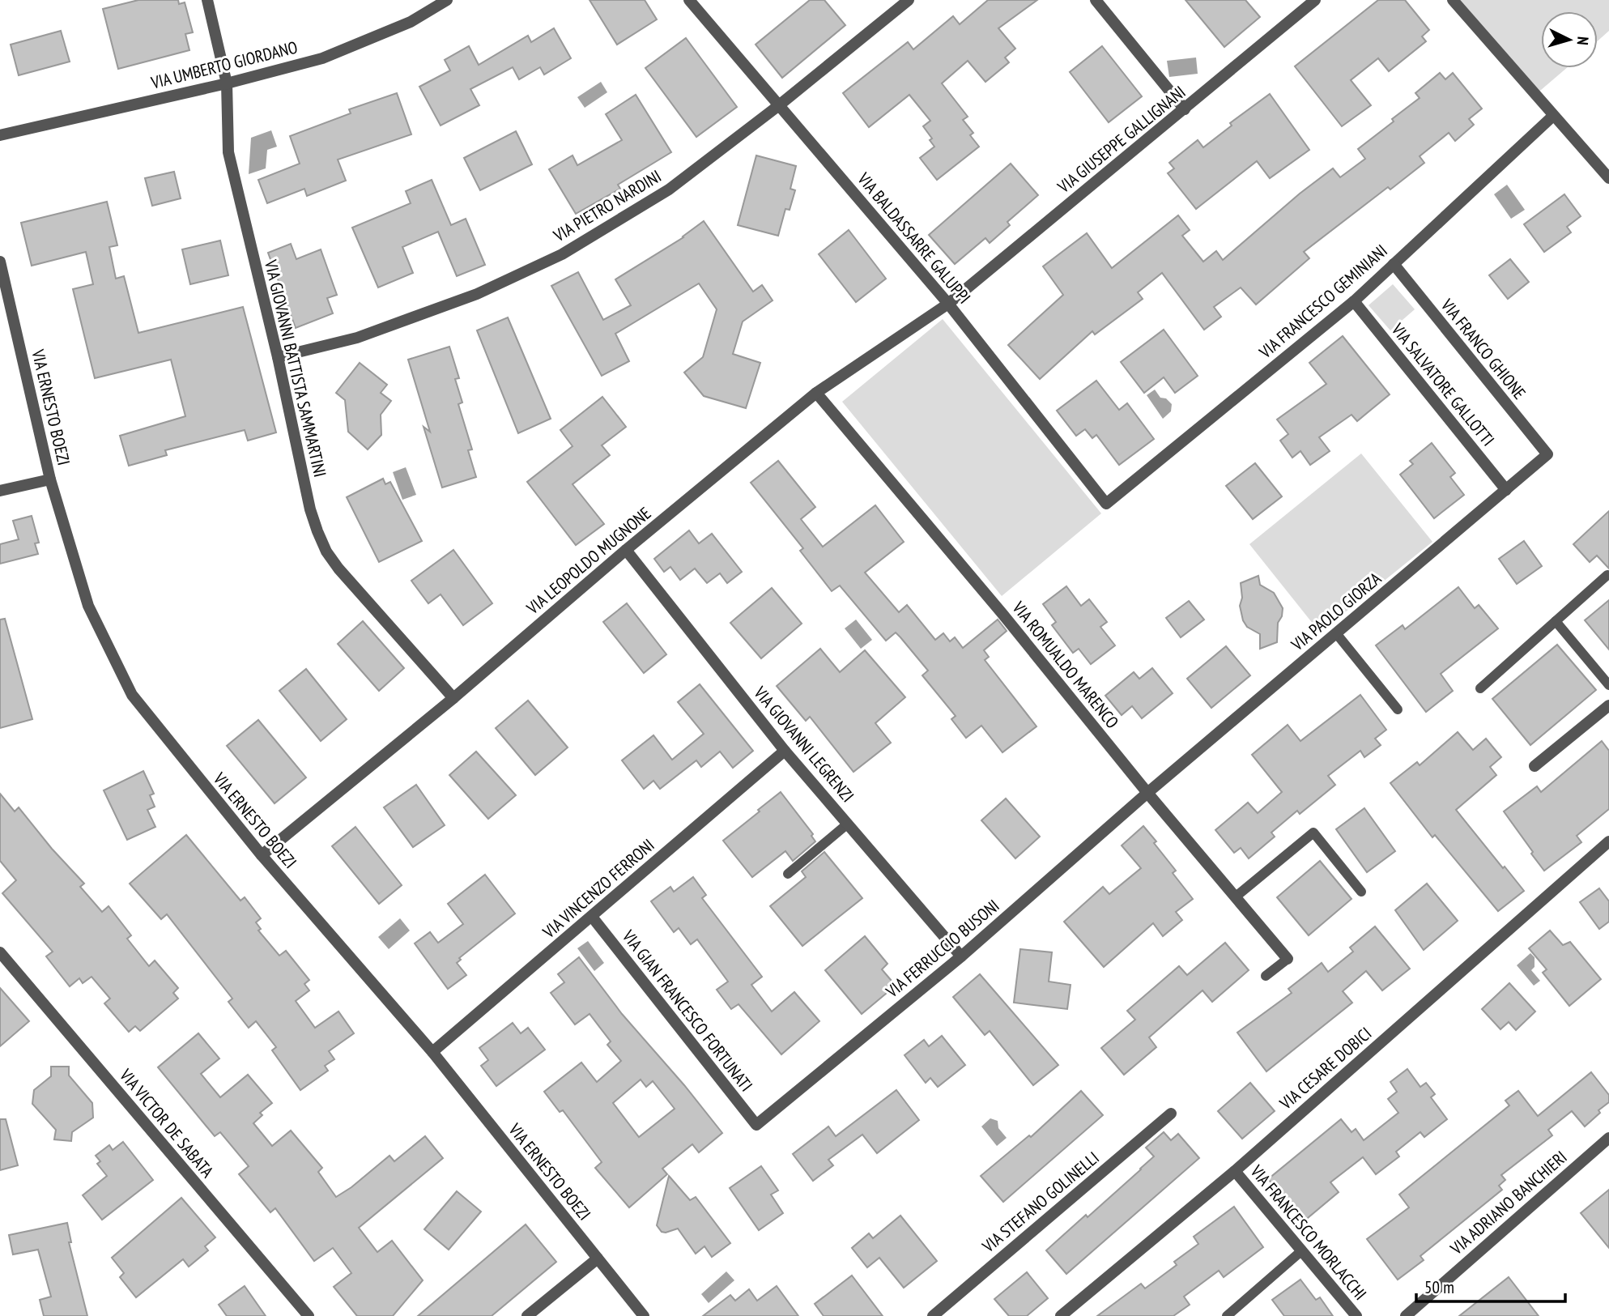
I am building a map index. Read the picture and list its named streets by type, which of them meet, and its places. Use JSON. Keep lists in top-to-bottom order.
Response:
{
  "streets": {
    "street": [
      "VIA UMBERTO GIORDANO",
      "VIA GIUSEPPE GALLIGNANI",
      "VIA PIETRO NARDINI",
      "VIA BALDASSARRE GALUPPI",
      "VIA FRANCESCO GEMINIANI",
      "VIA FRANCO GHIONE",
      "VIA GIOVANNI BATTISTA SAMMARTINI",
      "VIA SALVATORE GALLOTTI",
      "VIA ERNESTO BOEZI",
      "VIA LEOPOLDO MUGNONE",
      "VIA PAOLO GIORZA",
      "VIA ROMUALDO MARENCO",
      "VIA GIOVANNI LEGRENZI",
      "VIA VINCENZO FERRONI",
      "VIA FERRUCCIO BUSONI",
      "VIA GIAN FRANCESCO FORTUNATI",
      "VIA CESARE DOBICI",
      "VIA VICTOR DE SABATA",
      "VIA STEFANO GOLINELLI",
      "VIA ADRIANO BANCHIERI",
      "VIA FRANCESCO MORLACCHI"
    ]
  },
  "crossings": [
    ["VIA UMBERTO GIORDANO", "VIA GIOVANNI BATTISTA SAMMARTINI"],
    ["VIA GIUSEPPE GALLIGNANI", "VIA BALDASSARRE GALUPPI"],
    ["VIA GIUSEPPE GALLIGNANI", "VIA LEOPOLDO MUGNONE"],
    ["VIA PIETRO NARDINI", "VIA BALDASSARRE GALUPPI"],
    ["VIA PIETRO NARDINI", "VIA GIOVANNI BATTISTA SAMMARTINI"],
    ["VIA BALDASSARRE GALUPPI", "VIA FRANCESCO GEMINIANI"],
    ["VIA BALDASSARRE GALUPPI", "VIA LEOPOLDO MUGNONE"],
    ["VIA FRANCESCO GEMINIANI", "VIA FRANCO GHIONE"],
    ["VIA FRANCESCO GEMINIANI", "VIA SALVATORE GALLOTTI"],
    ["VIA FRANCO GHIONE", "VIA PAOLO GIORZA"],
    ["VIA GIOVANNI BATTISTA SAMMARTINI", "VIA LEOPOLDO MUGNONE"],
    ["VIA SALVATORE GALLOTTI", "VIA PAOLO GIORZA"],
    ["VIA ERNESTO BOEZI", "VIA LEOPOLDO MUGNONE"],
    ["VIA ERNESTO BOEZI", "VIA VINCENZO FERRONI"],
    ["VIA LEOPOLDO MUGNONE", "VIA ROMUALDO MARENCO"],
    ["VIA LEOPOLDO MUGNONE", "VIA GIOVANNI LEGRENZI"],
    ["VIA PAOLO GIORZA", "VIA ROMUALDO MARENCO"],
    ["VIA PAOLO GIORZA", "VIA FERRUCCIO BUSONI"],
    ["VIA ROMUALDO MARENCO", "VIA FERRUCCIO BUSONI"],
    ["VIA GIOVANNI LEGRENZI", "VIA VINCENZO FERRONI"],
    ["VIA GIOVANNI LEGRENZI", "VIA FERRUCCIO BUSONI"],
    ["VIA VINCENZO FERRONI", "VIA GIAN FRANCESCO FORTUNATI"],
    ["VIA FERRUCCIO BUSONI", "VIA GIAN FRANCESCO FORTUNATI"],
    ["VIA CESARE DOBICI", "VIA FRANCESCO MORLACCHI"]
  ],
  "scale_bar": "50 m",
  "north": "right"
}
